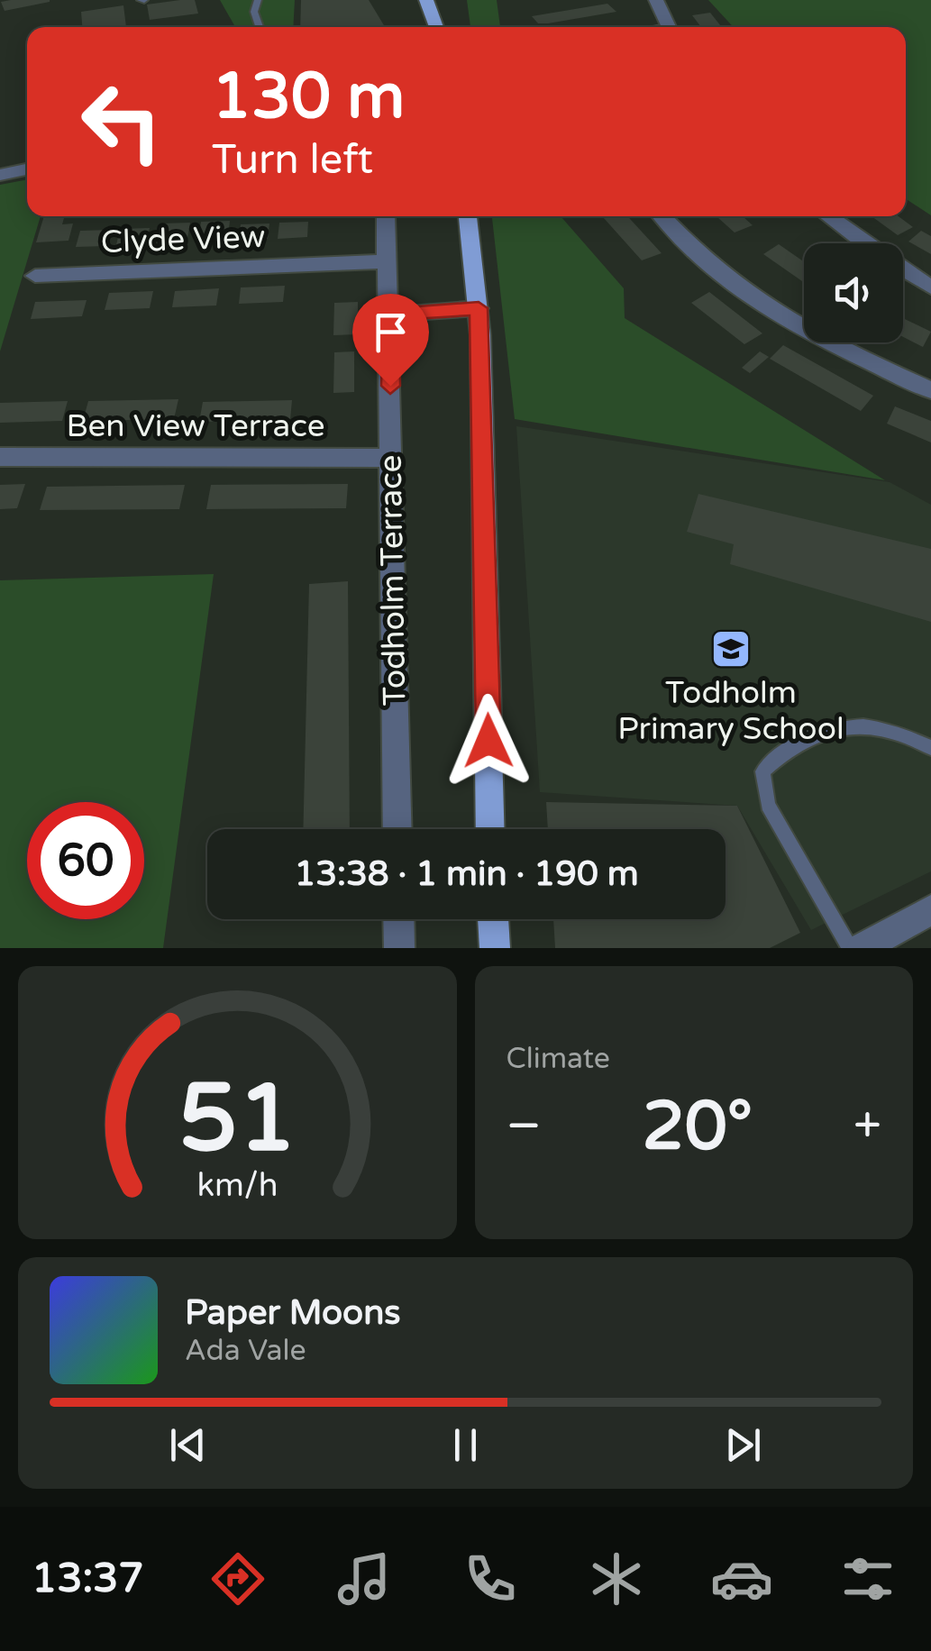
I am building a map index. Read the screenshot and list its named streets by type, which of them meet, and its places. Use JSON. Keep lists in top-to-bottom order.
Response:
{
  "streets": {
    "street": ["Clyde View", "Ben View Terrace", "Todholm Terrace"]
  },
  "crossings": [
    ["Clyde View", "Todholm Terrace"],
    ["Ben View Terrace", "Todholm Terrace"]
  ],
  "places": {
    "school or university": ["Todholm Primary School"]
  },
  "page": {
    "turn": ["130 m", "Turn left"],
    "limit": "60",
    "trip": "13:38 · 1 min · 190 m",
    "tile": "Climate",
    "heat": ["−", "20°", "+"],
    "song": ["Paper Moons", "Ada Vale"],
    "tabs": "13:37",
    "gauge": ["51", "km/h"]
  }
}
